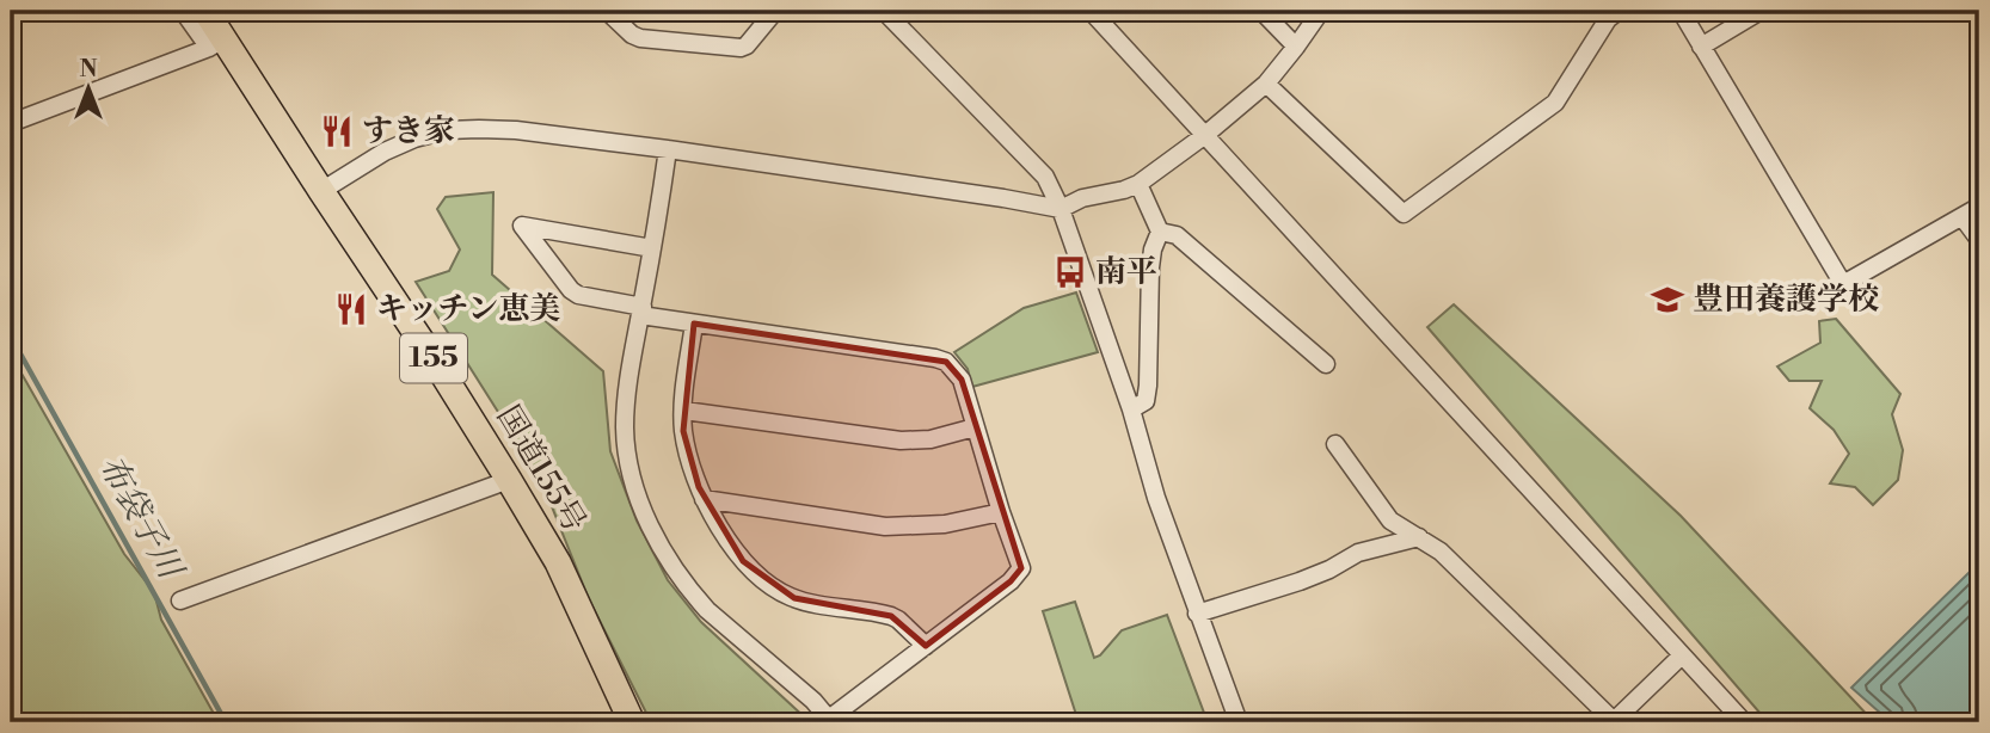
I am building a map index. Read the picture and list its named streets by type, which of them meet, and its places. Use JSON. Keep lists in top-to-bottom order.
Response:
{
  "streets": {
    "highway": ["155", "国道155号"]
  },
  "water": ["布袋子川"],
  "places": {
    "restaurant": ["すき家", "キッチン恵美"],
    "bus stop": ["南平"],
    "school or university": ["豊田養護学校"]
  },
  "north": "top"
}
